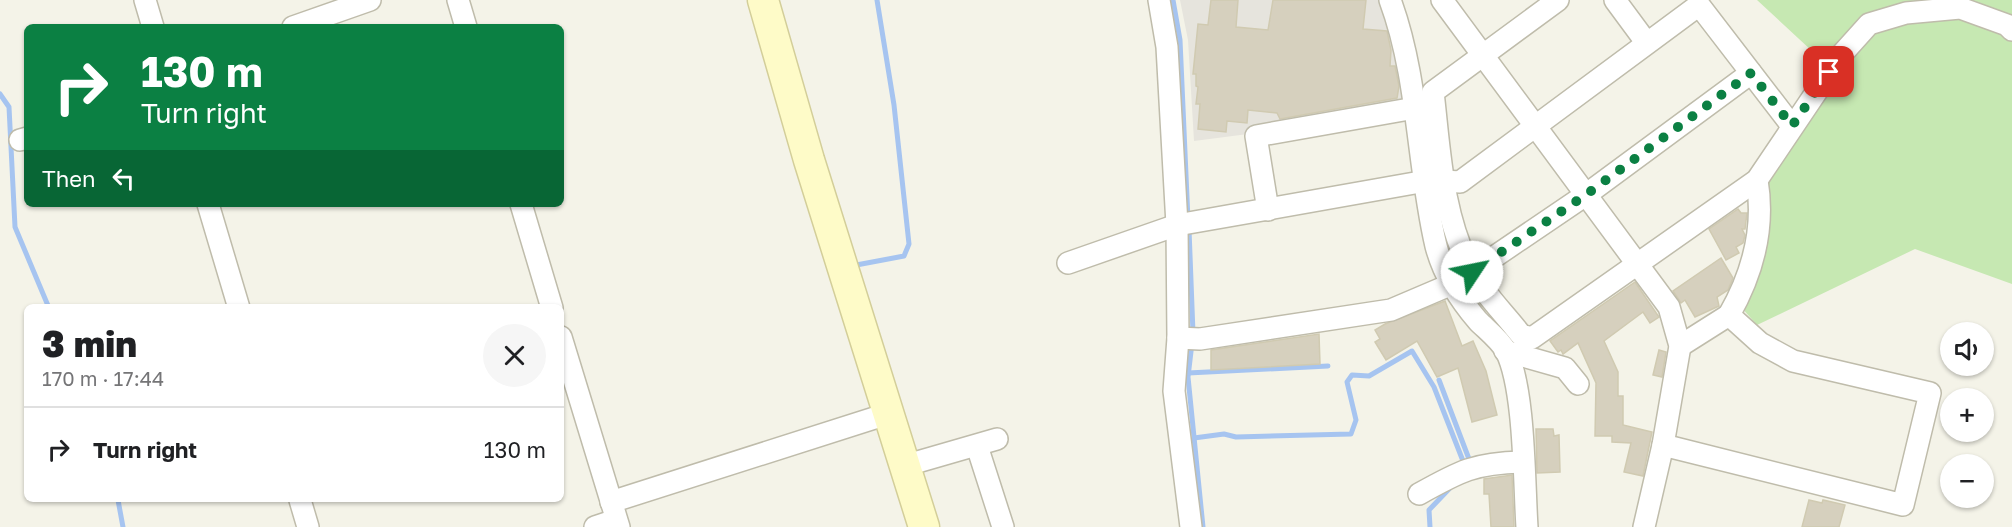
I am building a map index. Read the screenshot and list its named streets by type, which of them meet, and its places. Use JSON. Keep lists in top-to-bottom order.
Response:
{
  "page": {
    "turn": ["130 m", "Turn right"],
    "then": "Then",
    "heading": ["3 min", "170 m · 17:44"],
    "map_buttons": ["+", "−"],
    "list": [
      {
        "name": "Turn right",
        "value": "130 m"
      }
    ]
  }
}
